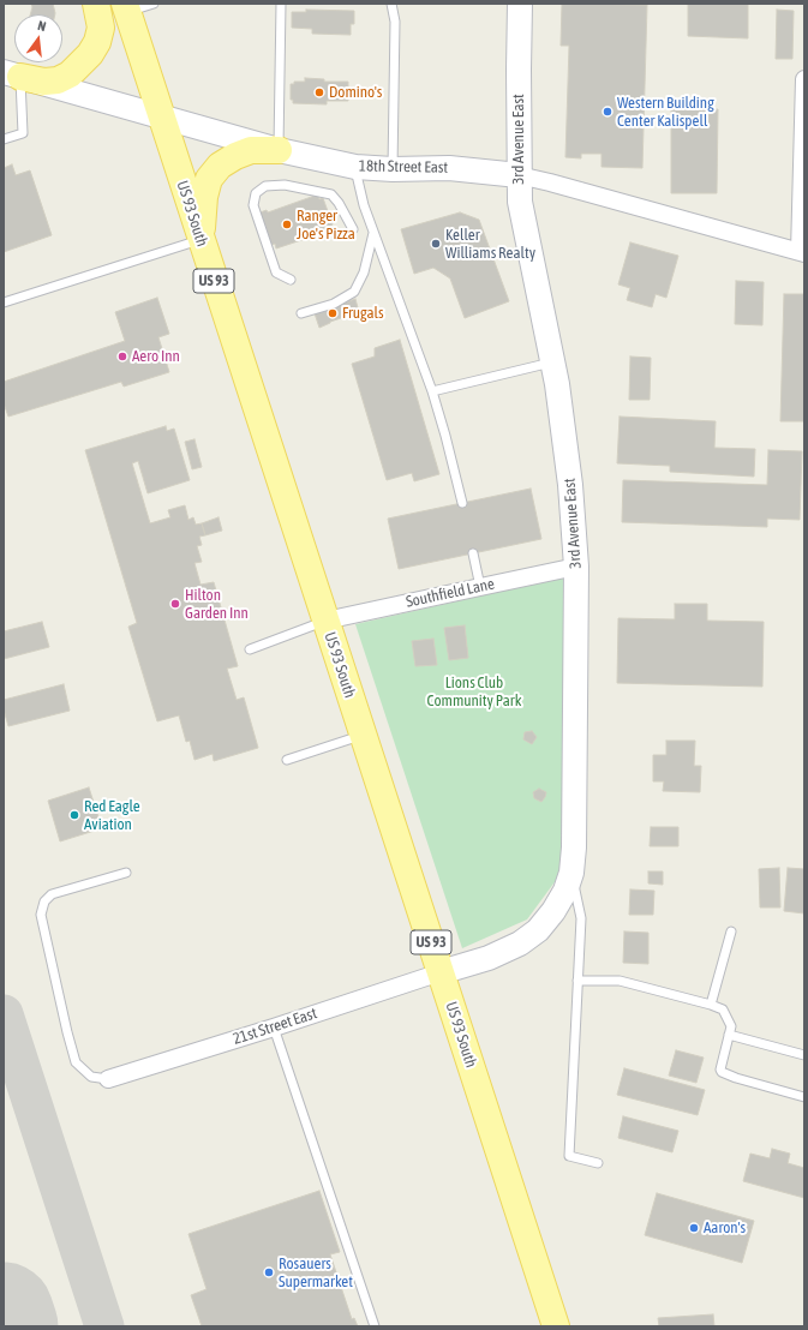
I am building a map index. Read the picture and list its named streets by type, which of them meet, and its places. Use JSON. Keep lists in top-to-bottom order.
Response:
{
  "streets": {
    "main road": ["US 93 South", "US 93"],
    "street": [
      "3rd Avenue East",
      "18th Street East",
      "Southfield Lane",
      "21st Street East"
    ]
  },
  "crossings": [
    ["3rd Avenue East", "18th Street East"],
    ["3rd Avenue East", "US 93 South"],
    ["3rd Avenue East", "Southfield Lane"],
    ["3rd Avenue East", "21st Street East"],
    ["18th Street East", "US 93 South"],
    ["US 93 South", "Southfield Lane"],
    ["US 93 South", "21st Street East"]
  ],
  "parks": ["Lions Club Community Park"],
  "places": [
    "Domino's",
    "Western Building Center Kalispell",
    "Ranger Joe's Pizza",
    "Keller Williams Realty",
    "Frugals",
    "Aero Inn",
    "Hilton Garden Inn",
    "Red Eagle Aviation",
    "Aaron's",
    "Rosauers Supermarket"
  ],
  "north": "top"
}
